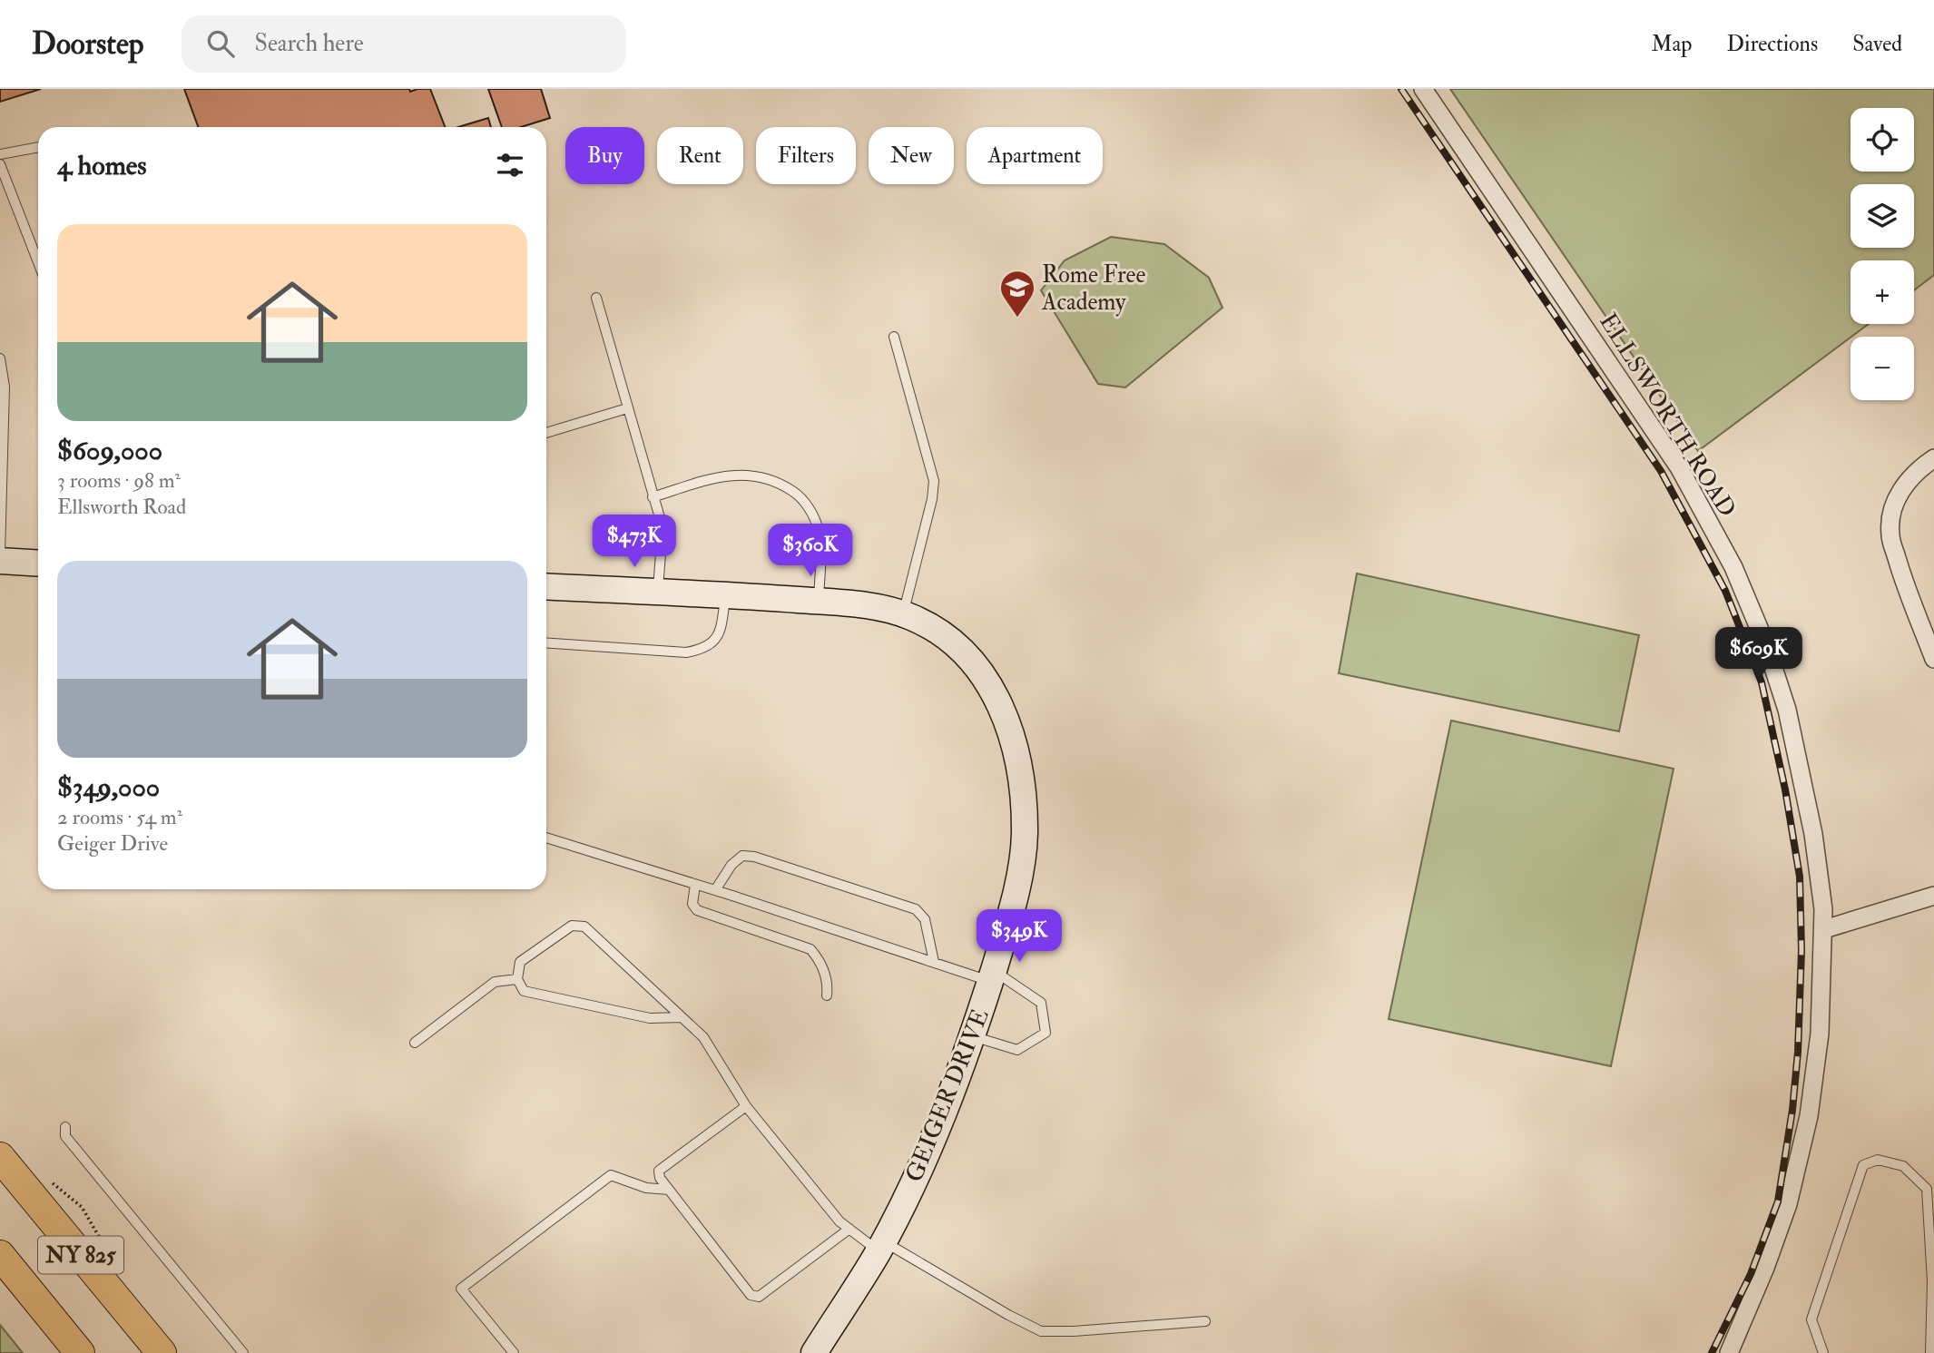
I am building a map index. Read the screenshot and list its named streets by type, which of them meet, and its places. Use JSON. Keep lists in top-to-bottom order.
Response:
{
  "streets": {
    "main road": ["NY 825"],
    "street": ["ELLSWORTH ROAD", "GEIGER DRIVE"]
  },
  "places": {
    "school or university": ["Rome Free Academy"]
  },
  "page": {
    "header": "Doorstep",
    "search": "Search here",
    "nav": ["Map", "Directions", "Saved"],
    "map_buttons": ["+", "−"],
    "chip": [
      "Buy",
      "Rent",
      "Filters",
      "New",
      "Apartment"
    ],
    "heading": "4 homes",
    "list": [
      {
        "name": "$609,000",
        "note": "3 rooms · 98 m² · Ellsworth Road"
      },
      {
        "name": "$349,000",
        "note": "2 rooms · 54 m² · Geiger Drive"
      }
    ],
    "price": [
      "$473K",
      "$360K",
      "$609K",
      "$349K"
    ]
  }
}
